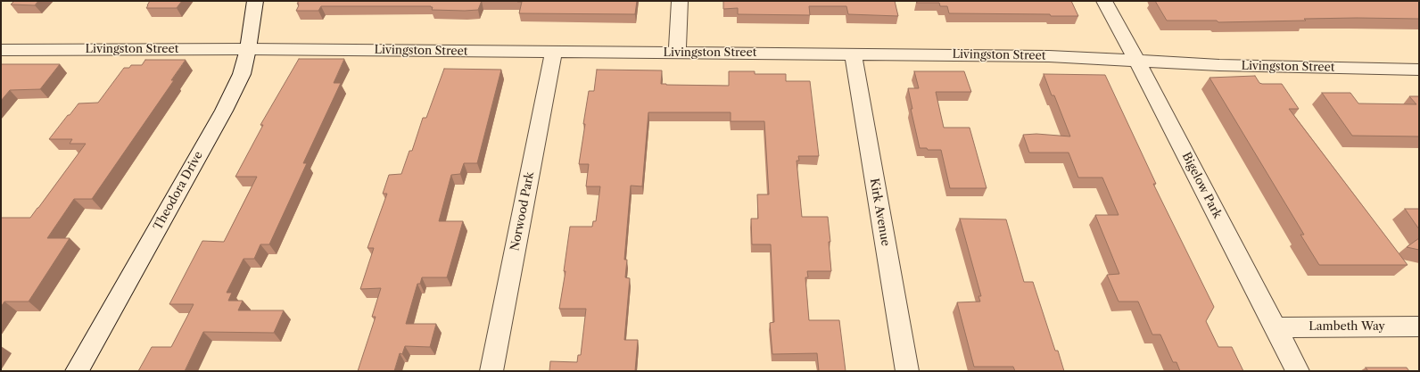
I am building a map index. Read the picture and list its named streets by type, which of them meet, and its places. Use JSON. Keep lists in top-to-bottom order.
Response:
{
  "streets": {
    "street": [
      "Livingston Street",
      "Bigelow Park",
      "Theodora Drive",
      "Norwood Park",
      "Kirk Avenue",
      "Lambeth Way"
    ]
  },
  "crossings": [
    ["Livingston Street", "Bigelow Park"],
    ["Livingston Street", "Theodora Drive"],
    ["Livingston Street", "Norwood Park"],
    ["Livingston Street", "Kirk Avenue"],
    ["Bigelow Park", "Lambeth Way"]
  ]
}
